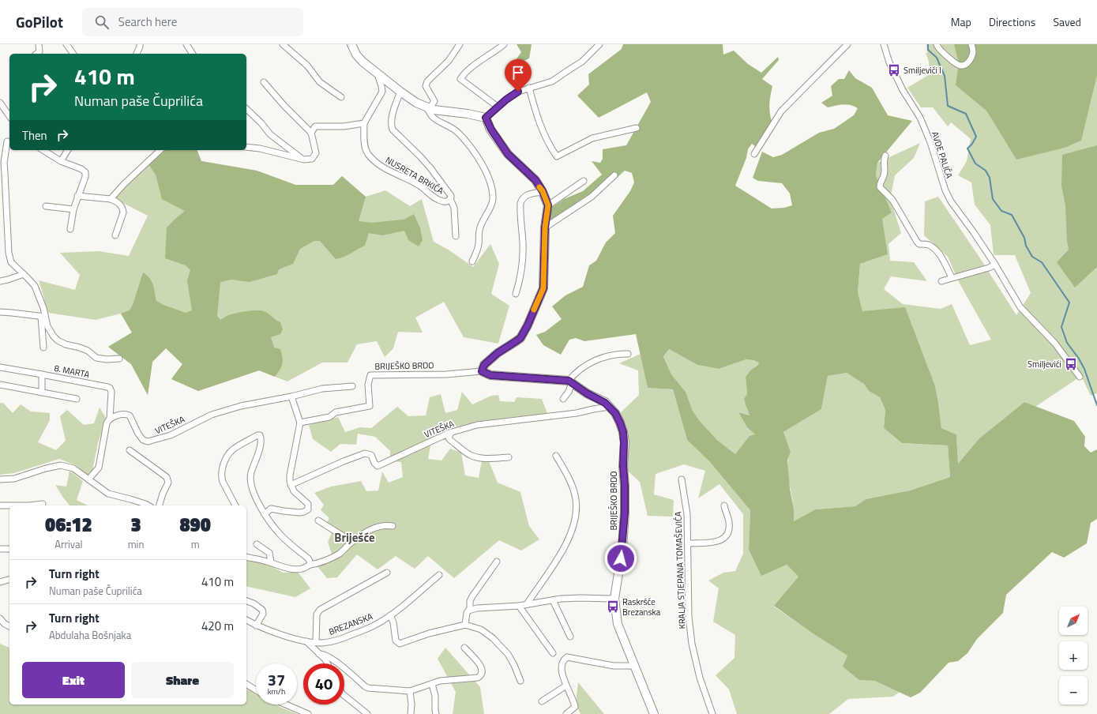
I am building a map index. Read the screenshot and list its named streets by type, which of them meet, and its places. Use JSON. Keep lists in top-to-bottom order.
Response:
{
  "streets": {
    "street": [
      "AVDE PALIĆA",
      "NUSRETA BRKIĆA",
      "BRIJEŠKO BRDO",
      "8. MARTA",
      "VITEŠKA",
      "KRALJA STJEPANA TOMAŠEVIĆA",
      "BREZANSKA"
    ]
  },
  "crossings": [
    ["BRIJEŠKO BRDO", "VITEŠKA"],
    ["8. MARTA", "VITEŠKA"]
  ],
  "districts": ["Briješće"],
  "places": {
    "bus stop": ["Smiljevići I", "Smiljevići", "Raskršće Brezanska"]
  },
  "north": "top right",
  "page": {
    "header": "GoPilot",
    "search": "Search here",
    "nav": ["Map", "Directions", "Saved"],
    "turn": ["410 m", "Numan paše Čuprilića"],
    "then": "Then",
    "eta": [
      "06:12",
      "Arrival",
      "3",
      "min",
      "890",
      "m"
    ],
    "list": [
      {
        "name": "Turn right",
        "note": "Numan paše Čuprilića",
        "value": "410 m"
      },
      {
        "name": "Turn right",
        "note": "Abdulaha Bošnjaka",
        "value": "420 m"
      }
    ],
    "map_buttons": ["+", "−"],
    "buttons": ["Exit", "Share"],
    "speed": "37 km/h",
    "limit": "40"
  }
}
